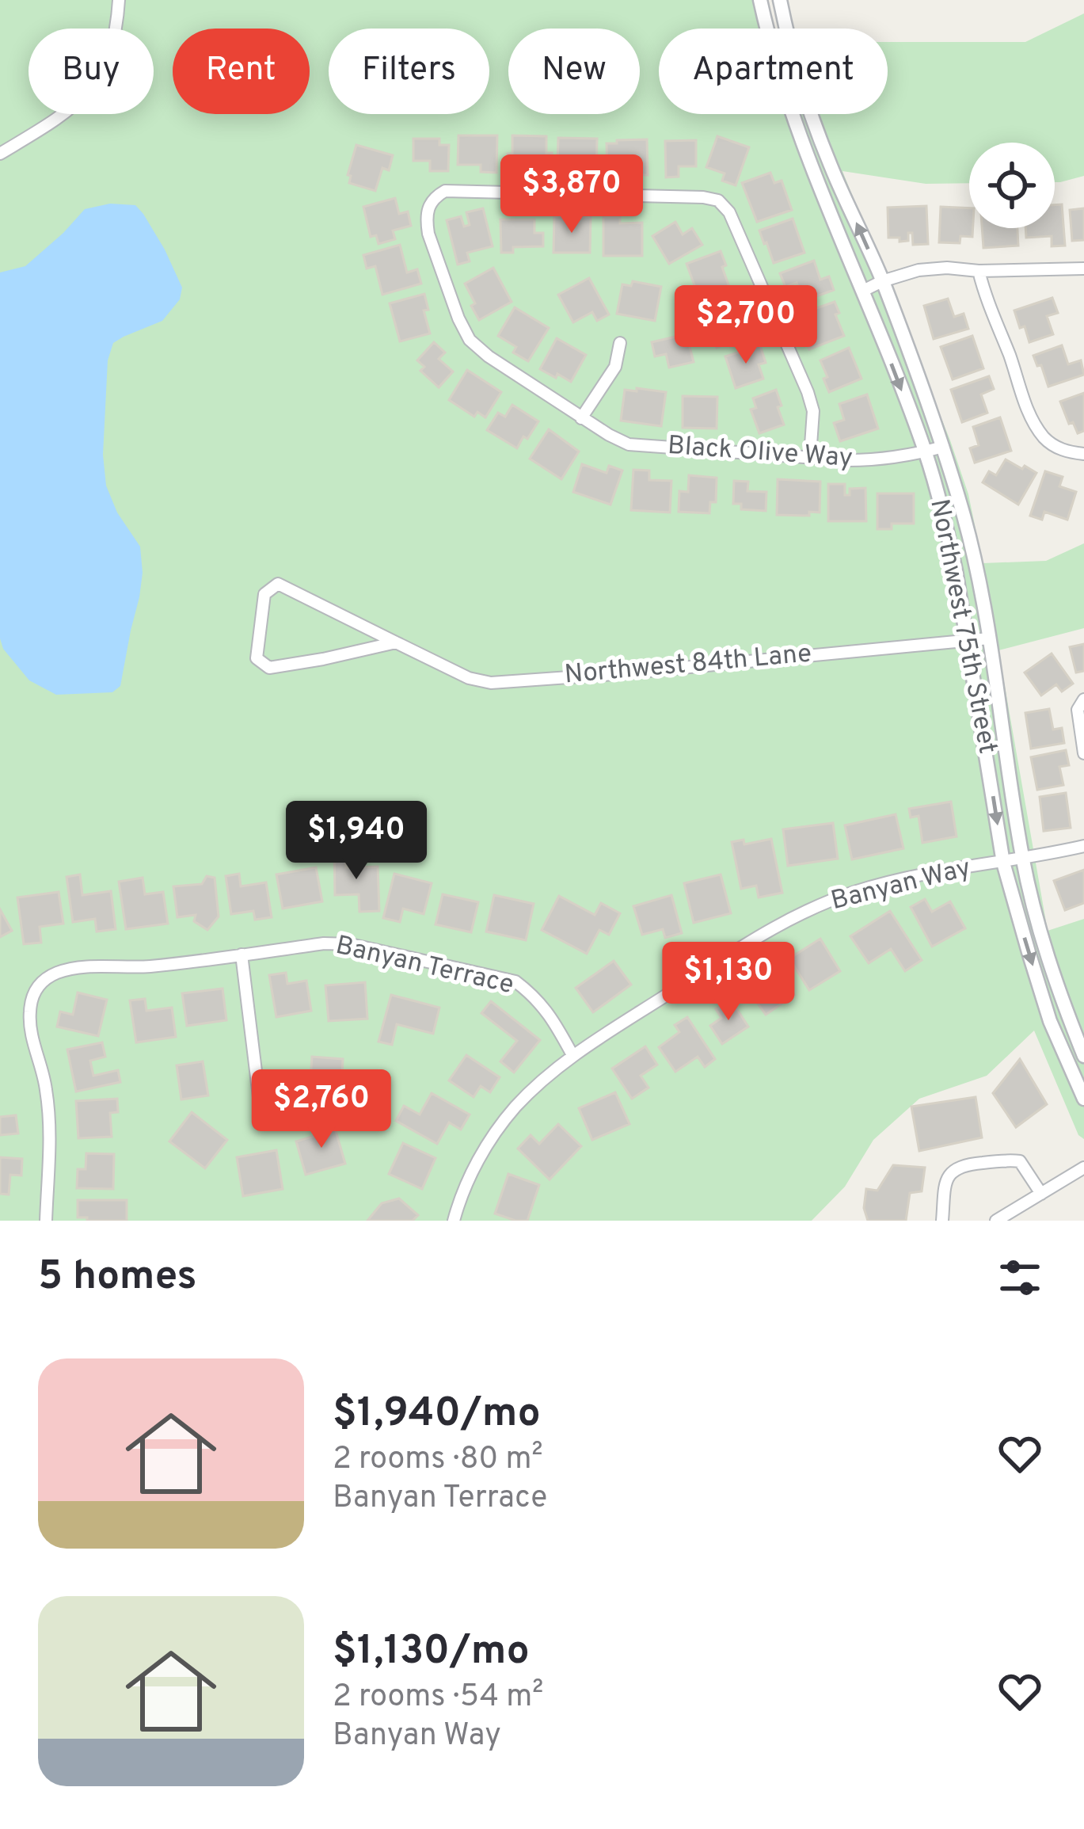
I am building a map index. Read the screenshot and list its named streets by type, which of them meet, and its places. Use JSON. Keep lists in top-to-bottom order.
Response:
{
  "streets": {
    "street": [
      "Black Olive Way",
      "Northwest 75th Street",
      "Northwest 84th Lane",
      "Banyan Way",
      "Banyan Terrace"
    ]
  },
  "crossings": [
    ["Black Olive Way", "Northwest 75th Street"],
    ["Northwest 75th Street", "Northwest 84th Lane"],
    ["Northwest 75th Street", "Banyan Way"],
    ["Banyan Way", "Banyan Terrace"]
  ],
  "page": {
    "chip": [
      "Buy",
      "Rent",
      "Filters",
      "New",
      "Apartment"
    ],
    "price": [
      "$3,870",
      "$2,700",
      "$1,940",
      "$1,130",
      "$2,760"
    ],
    "heading": "5 homes",
    "list": [
      {
        "name": "$1,940/mo",
        "note": "2 rooms · 80 m² · Banyan Terrace"
      },
      {
        "name": "$1,130/mo",
        "note": "2 rooms · 54 m² · Banyan Way"
      }
    ]
  }
}
